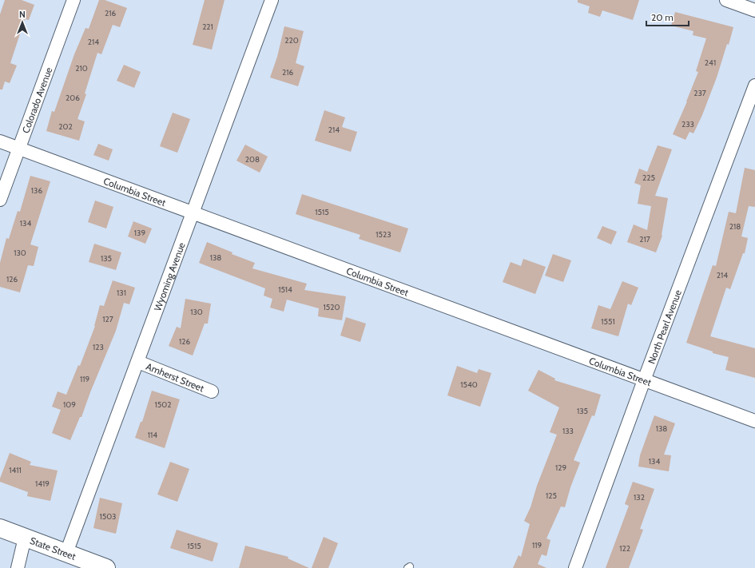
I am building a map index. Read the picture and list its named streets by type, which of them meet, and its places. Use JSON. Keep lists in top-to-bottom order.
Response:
{
  "streets": {
    "highway": ["State Street"],
    "street": [
      "Colorado Avenue",
      "Columbia Street",
      "Wyoming Avenue",
      "North Pearl Avenue",
      "Amherst Street"
    ]
  },
  "crossings": [
    ["Colorado Avenue", "Columbia Street"],
    ["Columbia Street", "Wyoming Avenue"],
    ["Columbia Street", "North Pearl Avenue"],
    ["Wyoming Avenue", "Amherst Street"],
    ["Wyoming Avenue", "State Street"]
  ],
  "house_numbers": [
    "216",
    "221",
    "220",
    "214",
    "241",
    "210",
    "216",
    "237",
    "206",
    "233",
    "202",
    "214",
    "208",
    "225",
    "136",
    "1515",
    "134",
    "218",
    "139",
    "1523",
    "217",
    "130",
    "138",
    "135",
    "214",
    "126",
    "1514",
    "131",
    "1520",
    "130",
    "127",
    "1551",
    "126",
    "123",
    "119",
    "1540",
    "109",
    "1502",
    "135",
    "138",
    "133",
    "114",
    "134",
    "129",
    "1411",
    "1419",
    "125",
    "132",
    "1503",
    "119",
    "1515",
    "122"
  ],
  "scale_bar": "20 m",
  "north": "top"
}
